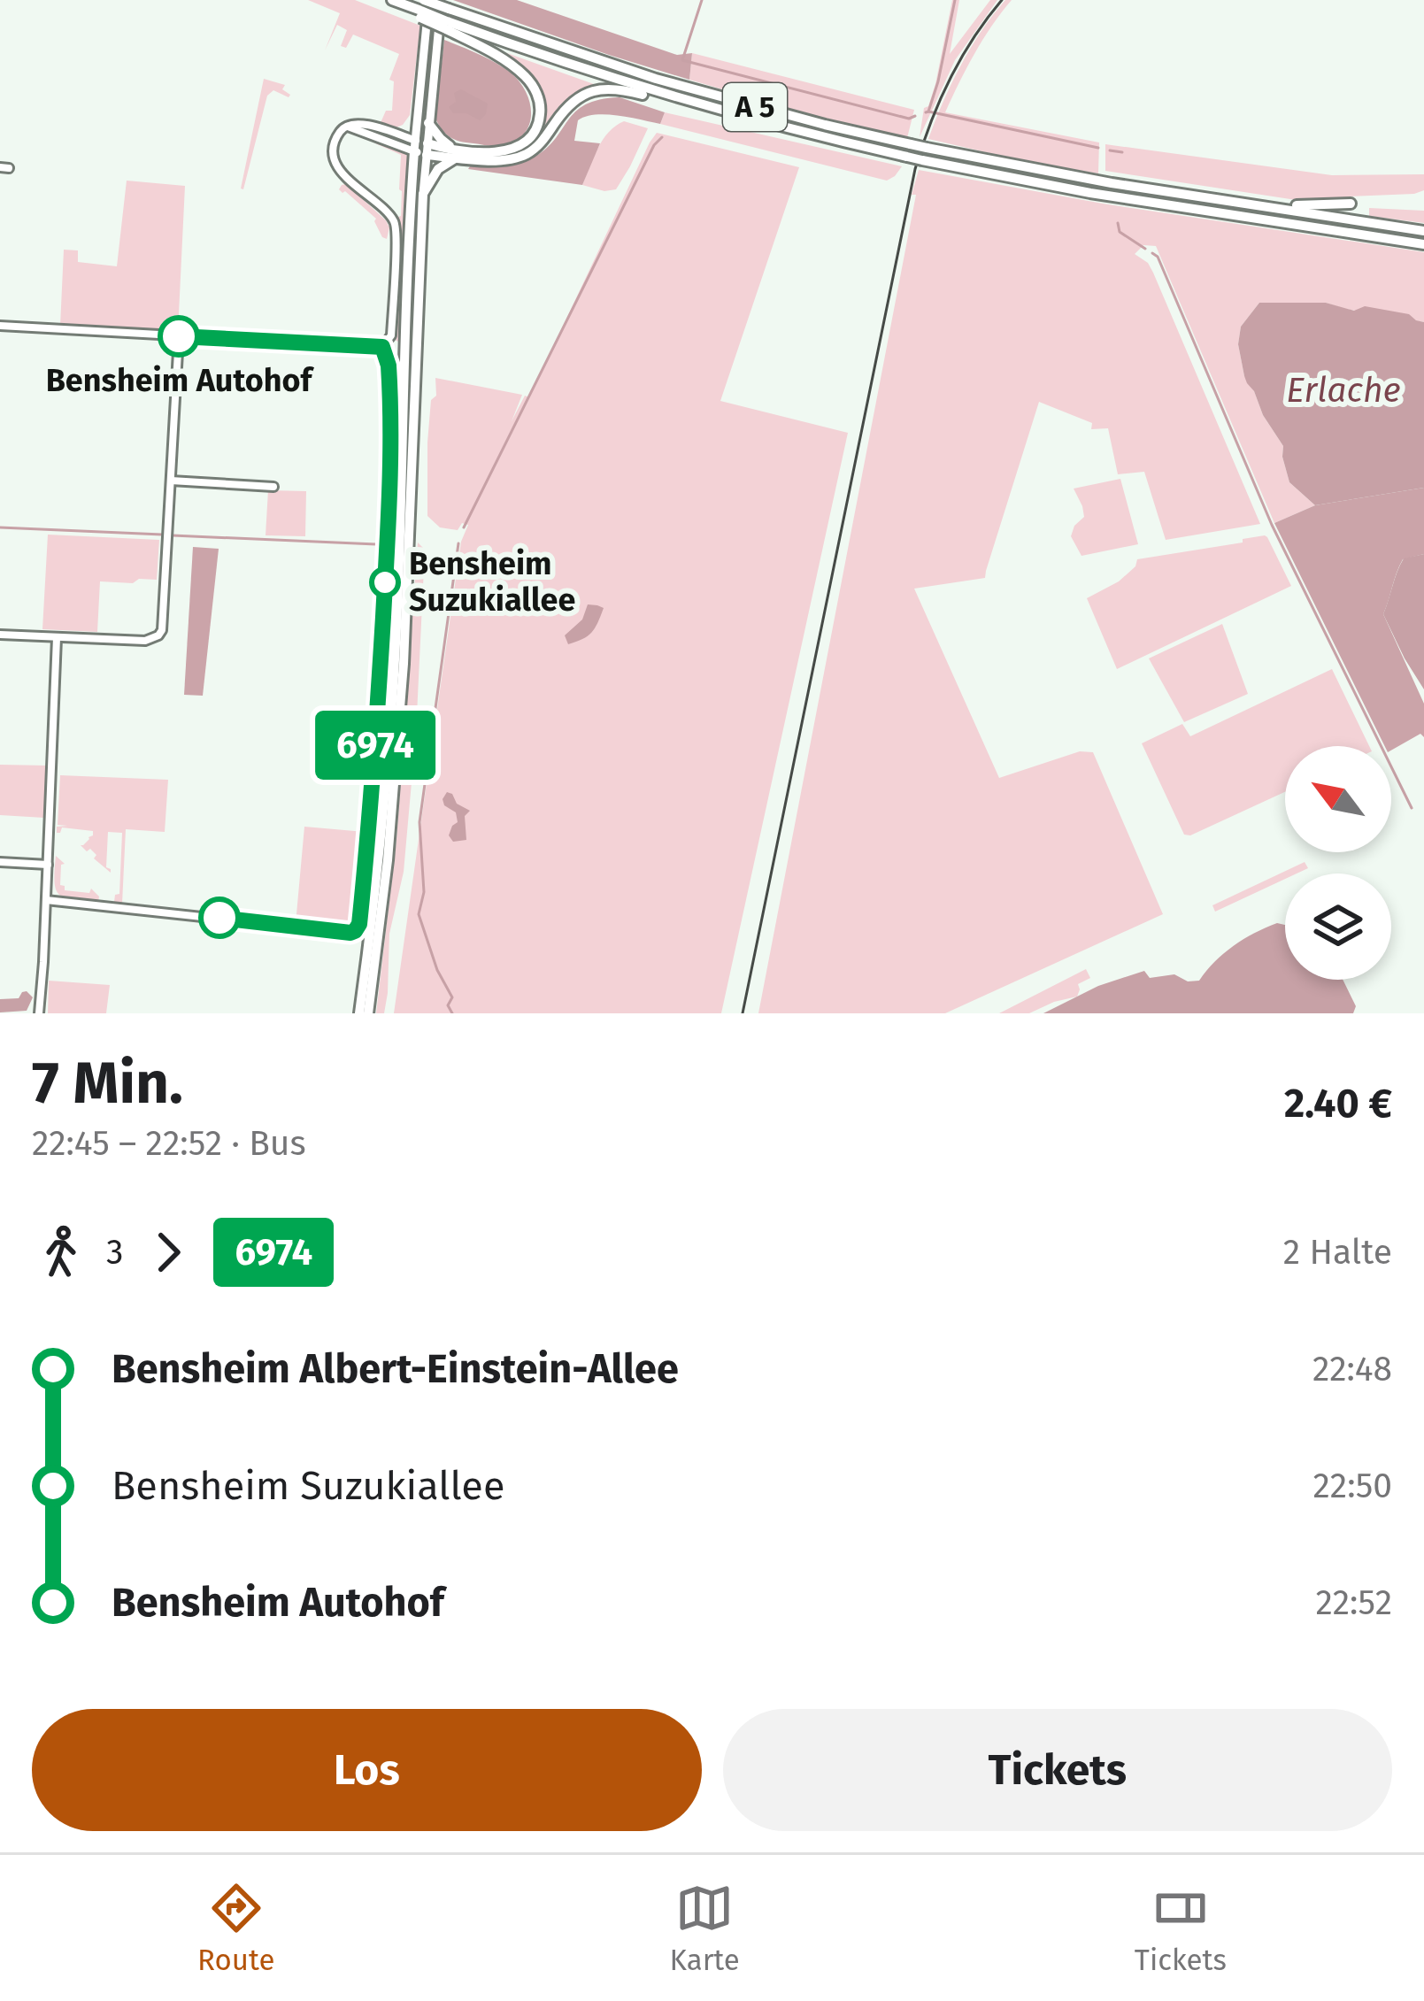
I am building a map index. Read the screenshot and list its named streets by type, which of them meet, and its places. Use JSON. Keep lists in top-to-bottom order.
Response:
{
  "streets": {
    "highway": ["A 5"]
  },
  "water": ["Erlache"],
  "places": ["Bensheim Autohof", "Bensheim Suzukiallee"],
  "lines": ["bus line 6974"],
  "north": "top left",
  "page": {
    "on_map": "6974",
    "heading": ["7 Min.", "22:45 – 22:52 · Bus", "2.40 €"],
    "legs": ["3", "6974", "2 Halte"],
    "list": [
      {
        "name": "Bensheim Albert-Einstein-Allee",
        "value": "22:48"
      },
      {
        "name": "Bensheim Suzukiallee",
        "value": "22:50"
      },
      {
        "name": "Bensheim Autohof",
        "value": "22:52"
      }
    ],
    "buttons": ["Los", "Tickets"],
    "tabs": ["Route", "Karte", "Tickets"]
  }
}
